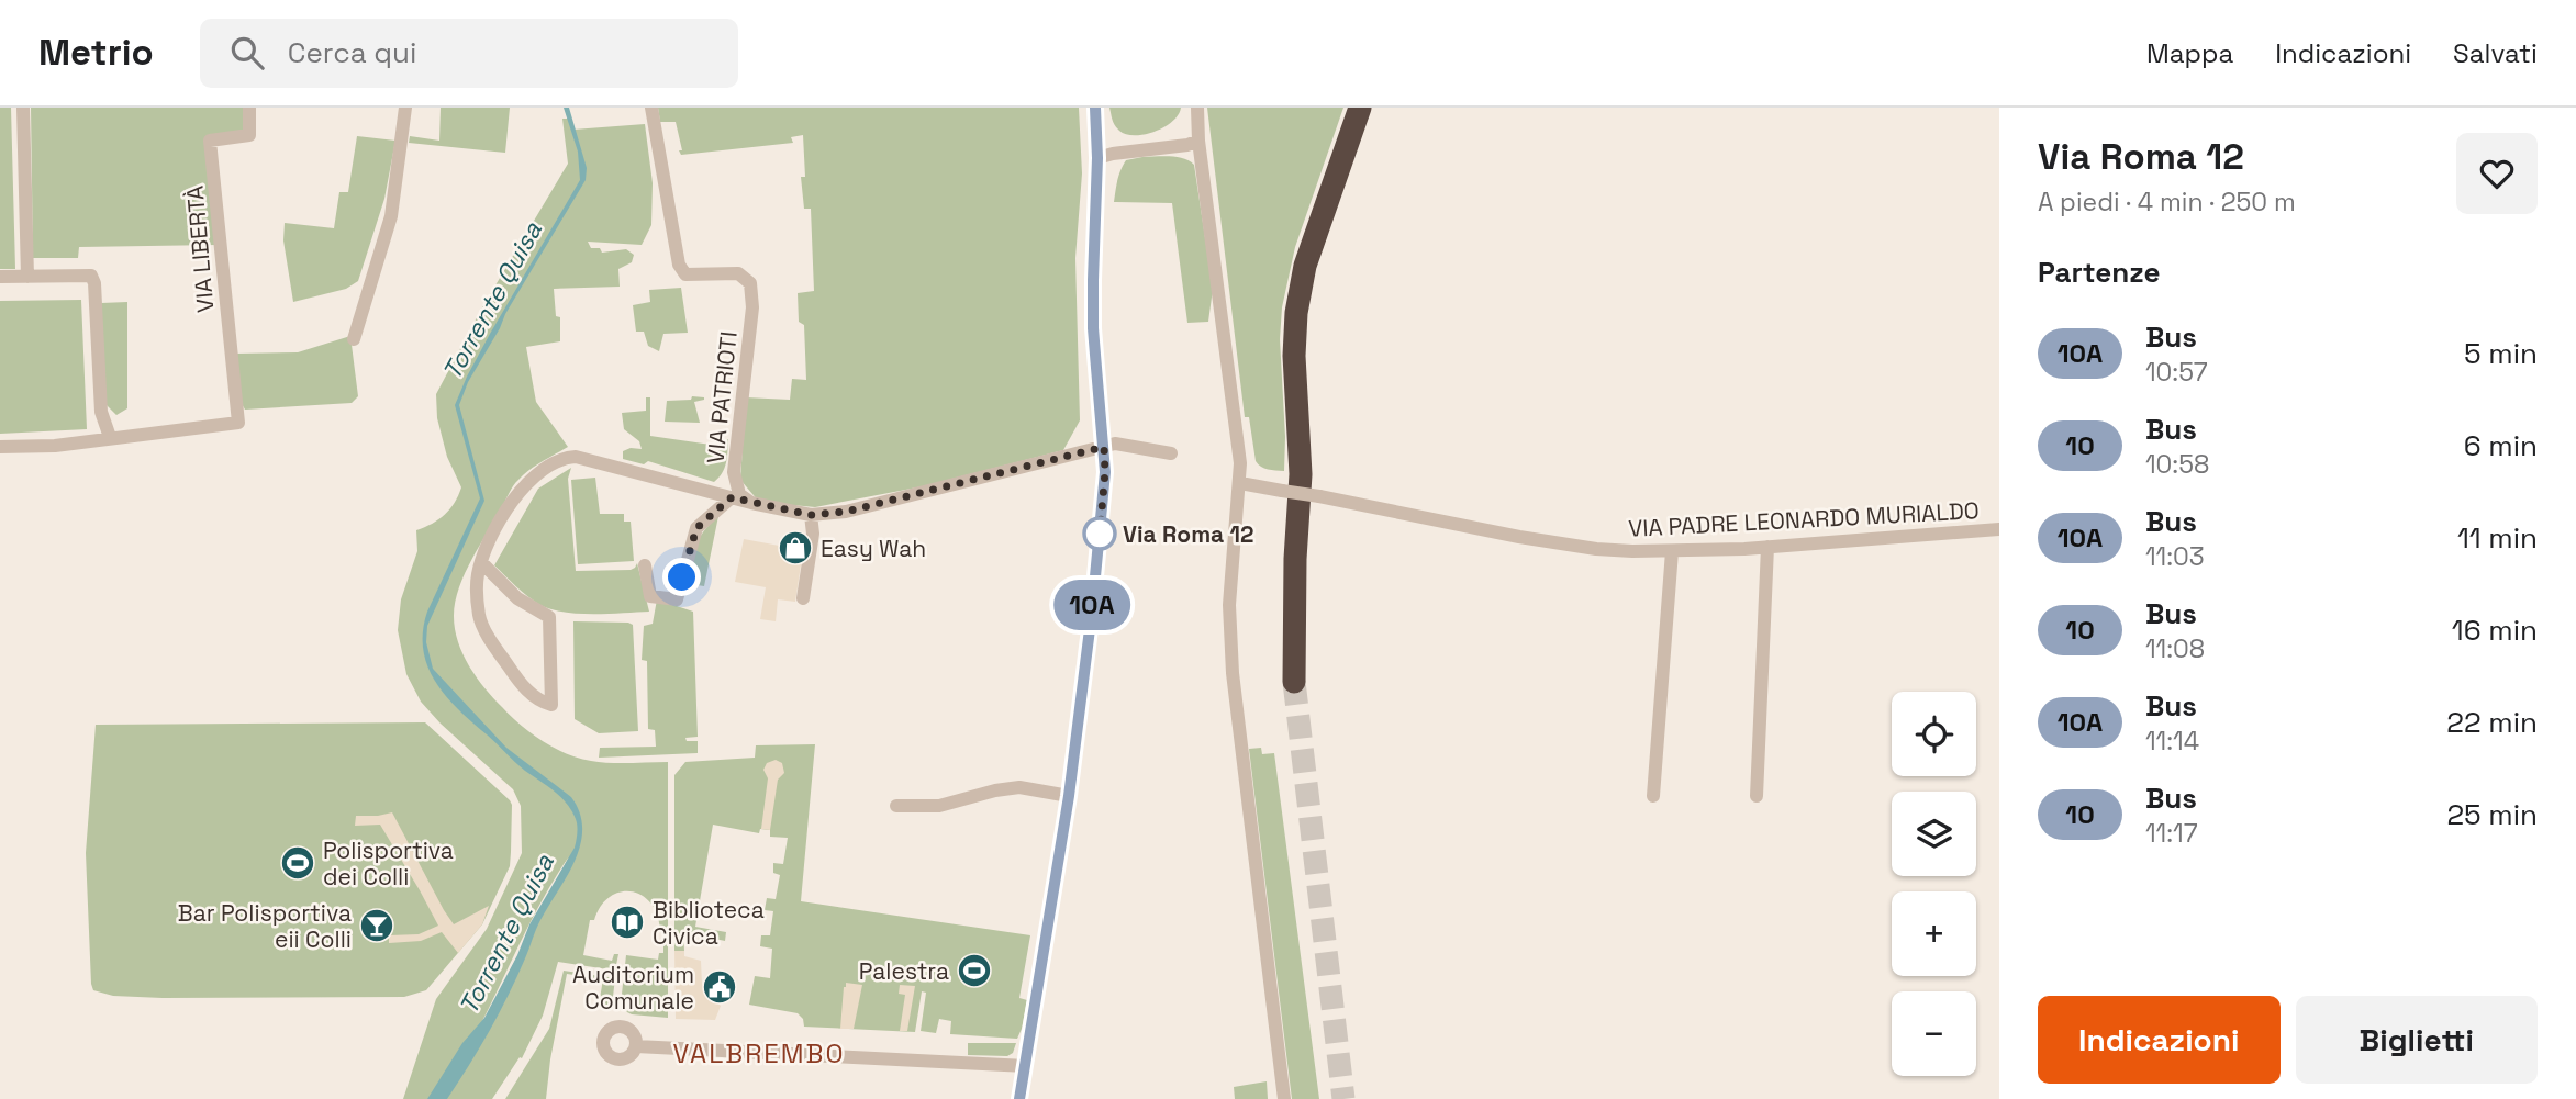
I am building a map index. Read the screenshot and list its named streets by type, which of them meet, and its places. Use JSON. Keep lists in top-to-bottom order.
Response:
{
  "streets": {
    "street": ["VIA LIBERTÀ", "VIA PATRIOTI", "VIA PADRE LEONARDO MURIALDO"]
  },
  "districts": ["VALBREMBO"],
  "water": ["Torrente Quisa"],
  "places": {
    "other": ["Via Roma 12"],
    "shop": ["Easy Wah"],
    "sports": ["Polisportiva dei Colli", "Palestra"],
    "library": ["Biblioteca Civica"],
    "bar": ["Bar Polisportiva eii Colli"],
    "public building": ["Auditorium Comunale"]
  },
  "lines": ["bus line 10A"],
  "page": {
    "header": "Metrio",
    "search": "Cerca qui",
    "nav": ["Mappa", "Indicazioni", "Salvati"],
    "on_map": "10A",
    "heading": [
      ["Via Roma 12", "A piedi · 4 min · 250 m"],
      "Partenze"
    ],
    "list": [
      {
        "mark": "10A",
        "name": "Bus",
        "note": "10:57",
        "value": "5 min"
      },
      {
        "mark": "10",
        "name": "Bus",
        "note": "10:58",
        "value": "6 min"
      },
      {
        "mark": "10A",
        "name": "Bus",
        "note": "11:03",
        "value": "11 min"
      },
      {
        "mark": "10",
        "name": "Bus",
        "note": "11:08",
        "value": "16 min"
      },
      {
        "mark": "10A",
        "name": "Bus",
        "note": "11:14",
        "value": "22 min"
      },
      {
        "mark": "10",
        "name": "Bus",
        "note": "11:17",
        "value": "25 min"
      }
    ],
    "map_buttons": ["+", "−"],
    "buttons": ["Indicazioni", "Biglietti"]
  }
}
